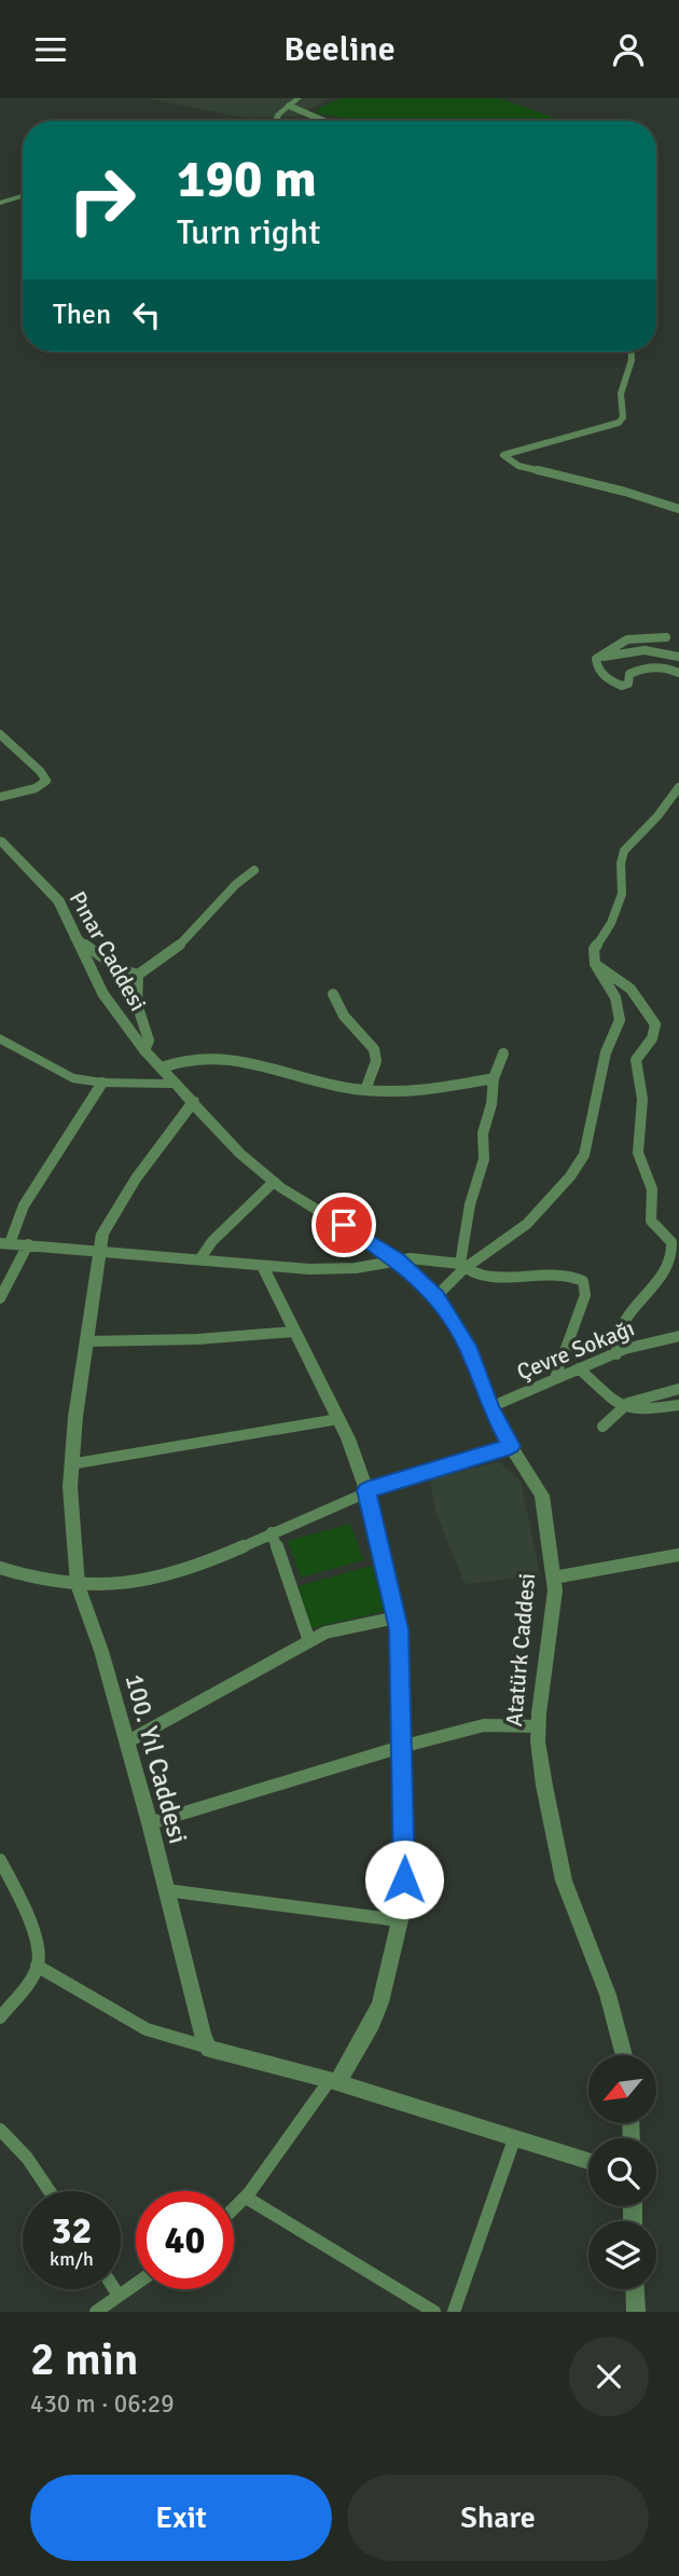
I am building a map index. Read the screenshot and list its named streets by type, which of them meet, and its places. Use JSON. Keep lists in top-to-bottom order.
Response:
{
  "streets": {
    "street": [
      "Pınar Caddesi",
      "Çevre Sokağı",
      "Atatürk Caddesi",
      "100. Yıl Caddesi"
    ]
  },
  "crossings": [
    ["Çevre Sokağı", "Atatürk Caddesi"]
  ],
  "north": "bottom left",
  "page": {
    "header": "Beeline",
    "turn": ["190 m", "Turn right"],
    "then": "Then",
    "speed": "32 km/h",
    "limit": "40",
    "heading": ["2 min", "430 m · 06:29"],
    "buttons": ["Exit", "Share"]
  }
}
